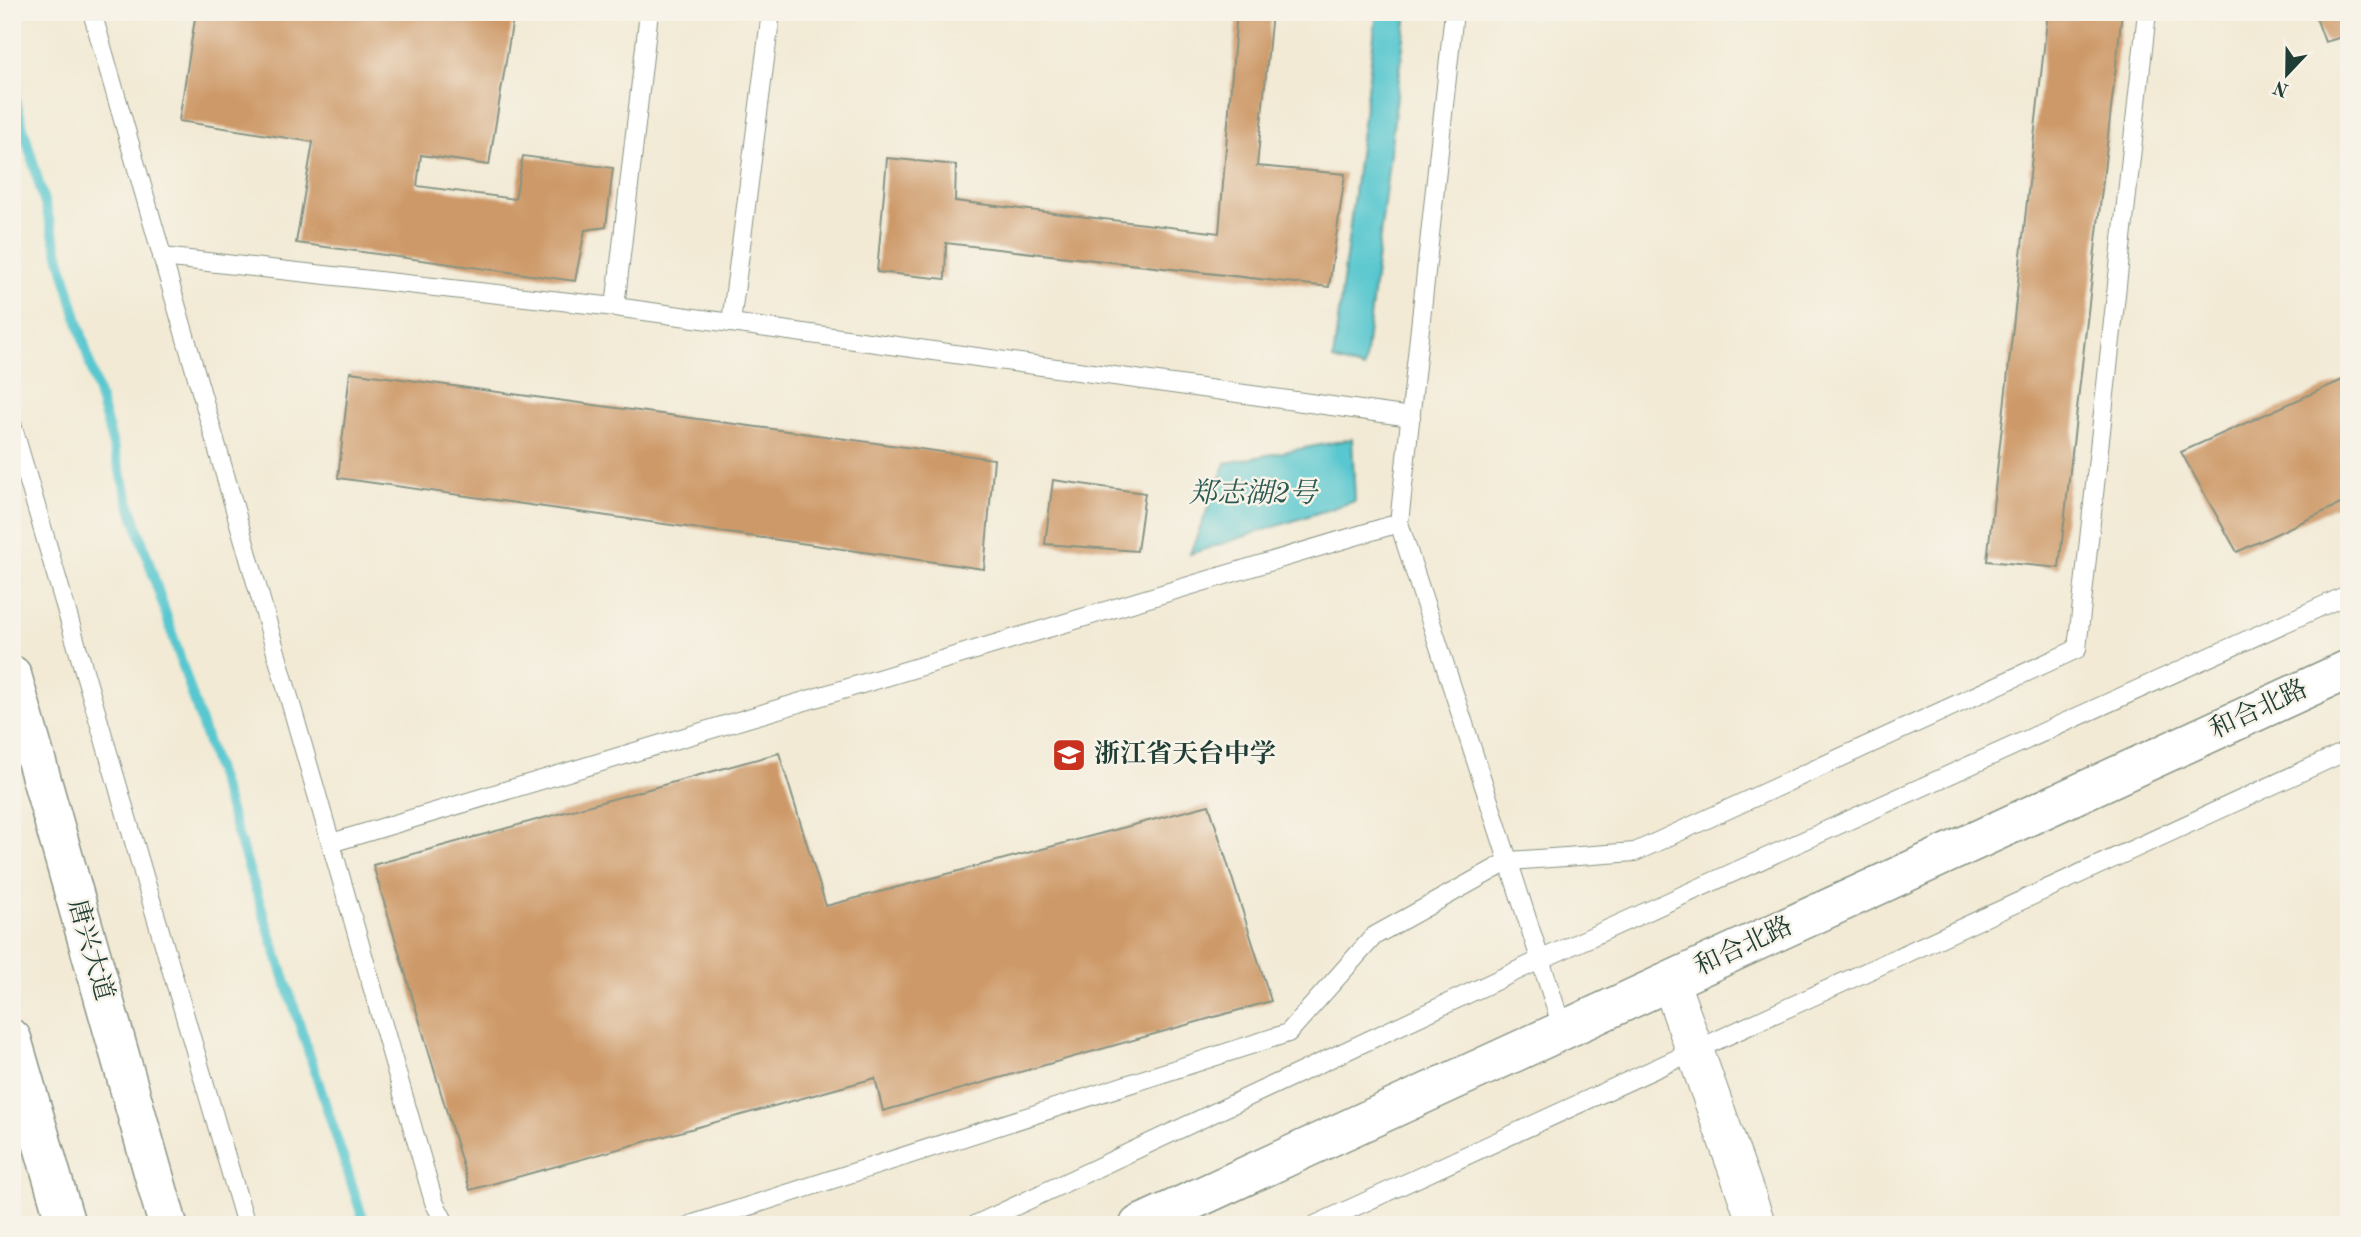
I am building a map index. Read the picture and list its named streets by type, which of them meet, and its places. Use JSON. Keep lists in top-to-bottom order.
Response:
{
  "streets": {
    "main road": ["和合北路", "唐兴大道"]
  },
  "water": ["郑志湖2号"],
  "places": {
    "school or university": ["浙江省天台中学"]
  },
  "north": "bottom"
}
